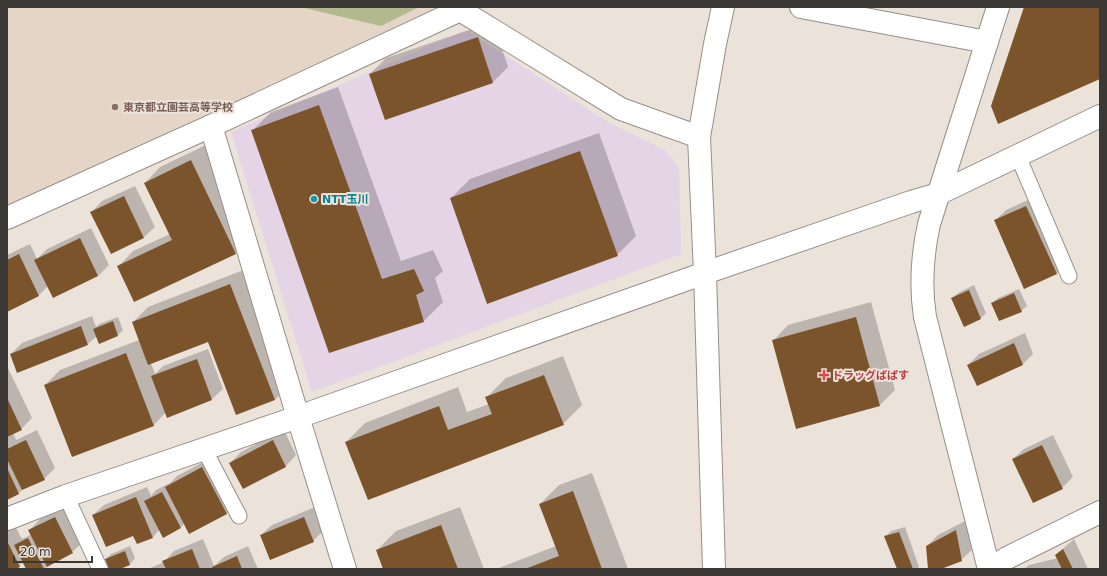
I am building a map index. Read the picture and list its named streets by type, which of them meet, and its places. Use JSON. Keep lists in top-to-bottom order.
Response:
{
  "places": {
    "other": ["東京都立園芸高等学校", "NTT玉川"],
    "health": ["ドラッグぱぱす"]
  },
  "scale_bar": "20 m"
}
